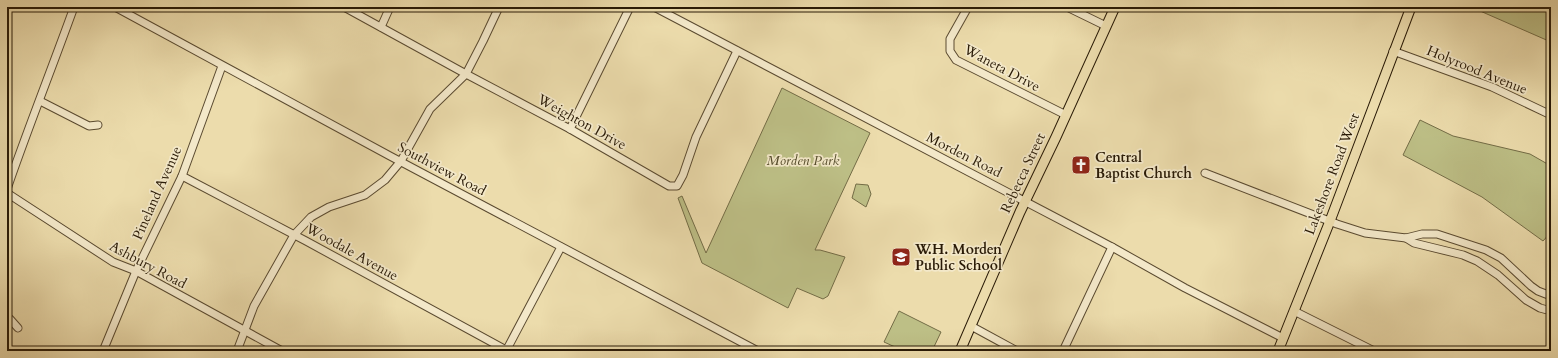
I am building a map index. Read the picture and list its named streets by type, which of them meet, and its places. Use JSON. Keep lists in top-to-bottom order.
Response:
{
  "streets": {
    "main road": ["Rebecca Street", "Lakeshore Road West"],
    "street": [
      "Waneta Drive",
      "Holyrood Avenue",
      "Weighton Drive",
      "Morden Road",
      "Southview Road",
      "Pineland Avenue",
      "Woodale Avenue",
      "Ashbury Road"
    ]
  },
  "crossings": [
    ["Waneta Drive", "Rebecca Street"],
    ["Holyrood Avenue", "Lakeshore Road West"],
    ["Weighton Drive", "Morden Road"],
    ["Morden Road", "Rebecca Street"],
    ["Morden Road", "Lakeshore Road West"],
    ["Southview Road", "Pineland Avenue"],
    ["Pineland Avenue", "Woodale Avenue"],
    ["Pineland Avenue", "Ashbury Road"]
  ],
  "parks": ["Morden Park"],
  "places": {
    "church": ["Central Baptist Church"],
    "school or university": ["W.H. Morden Public School"]
  }
}
